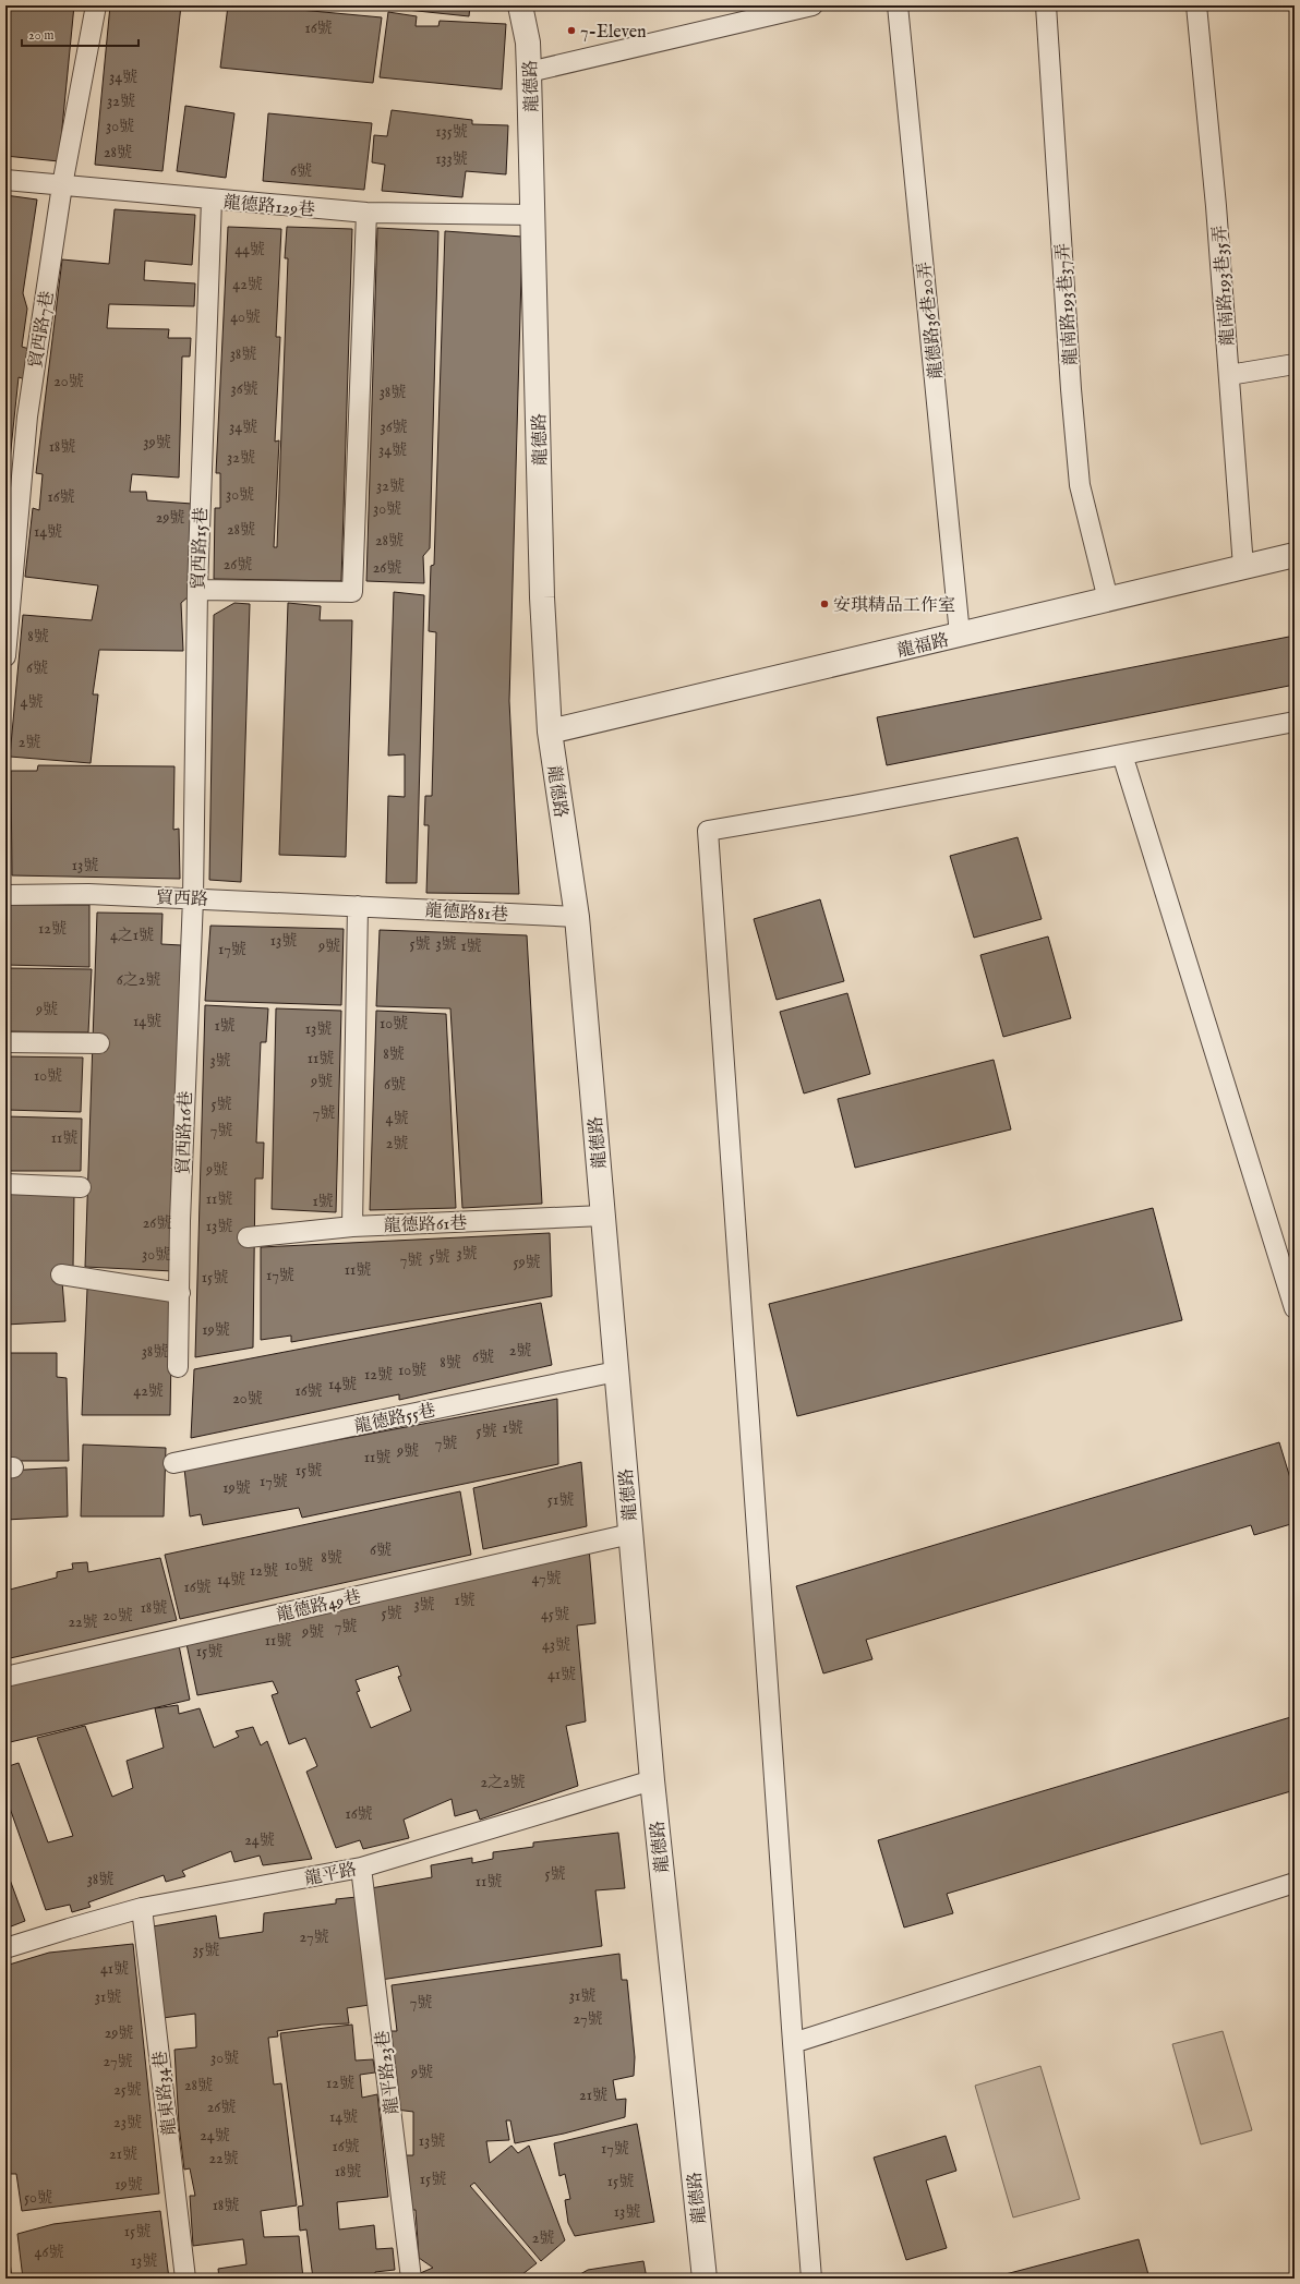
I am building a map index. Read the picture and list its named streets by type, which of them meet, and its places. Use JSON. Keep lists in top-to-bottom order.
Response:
{
  "streets": {
    "street": ["龍德路", "龍福路"],
    "lane": [
      "龍德路129巷",
      "龍南路193巷35弄",
      "龍南路193巷37弄",
      "龍德路36巷20弄",
      "貿西路7巷",
      "貿西路15巷",
      "貿西路",
      "龍德路81巷",
      "貿西路16巷",
      "龍德路61巷",
      "龍德路55巷",
      "龍德路49巷",
      "龍平路",
      "龍平路23巷",
      "龍東路34巷"
    ]
  },
  "crossings": [
    ["龍德路", "龍德路129巷"],
    ["龍德路", "龍福路"],
    ["龍德路", "龍德路81巷"],
    ["龍德路", "龍德路61巷"],
    ["龍德路", "龍德路55巷"],
    ["龍德路", "龍德路49巷"],
    ["龍德路", "龍平路"],
    ["龍德路129巷", "貿西路7巷"],
    ["龍德路129巷", "貿西路15巷"],
    ["龍南路193巷35弄", "龍福路"],
    ["龍南路193巷37弄", "龍福路"],
    ["龍德路36巷20弄", "龍福路"],
    ["貿西路15巷", "貿西路"],
    ["貿西路15巷", "貿西路16巷"],
    ["貿西路", "龍德路81巷"],
    ["貿西路", "貿西路16巷"],
    ["龍平路", "龍平路23巷"],
    ["龍平路", "龍東路34巷"]
  ],
  "places": ["7-Eleven", "安琪精品工作室"],
  "house_numbers": [
    "16號",
    "34號",
    "32號",
    "30號",
    "135號",
    "28號",
    "133號",
    "6號",
    "44號",
    "42號",
    "40號",
    "38號",
    "20號",
    "36號",
    "38號",
    "34號",
    "36號",
    "39號",
    "18號",
    "34號",
    "32號",
    "32號",
    "30號",
    "16號",
    "30號",
    "29號",
    "28號",
    "14號",
    "28號",
    "26號",
    "26號",
    "8號",
    "6號",
    "4號",
    "2號",
    "13號",
    "12號",
    "4之1號",
    "13號",
    "5號",
    "3號",
    "9號",
    "1號",
    "17號",
    "6之2號",
    "9號",
    "14號",
    "10號",
    "1號",
    "13號",
    "8號",
    "11號",
    "3號",
    "10號",
    "9號",
    "6號",
    "5號",
    "7號",
    "4號",
    "7號",
    "11號",
    "2號",
    "9號",
    "11號",
    "1號",
    "26號",
    "13號",
    "3號",
    "30號",
    "5號",
    "7號",
    "59號",
    "11號",
    "17號",
    "15號",
    "19號",
    "2號",
    "38號",
    "6號",
    "8號",
    "10號",
    "12號",
    "14號",
    "42號",
    "16號",
    "20號",
    "1號",
    "5號",
    "7號",
    "9號",
    "11號",
    "15號",
    "17號",
    "19號",
    "51號",
    "6號",
    "8號",
    "10號",
    "12號",
    "47號",
    "14號",
    "16號",
    "1號",
    "3號",
    "18號",
    "5號",
    "45號",
    "20號",
    "22號",
    "7號",
    "9號",
    "11號",
    "43號",
    "15號",
    "41號",
    "2之2號",
    "16號",
    "24號",
    "5號",
    "38號",
    "11號",
    "27號",
    "35號",
    "41號",
    "31號",
    "31號",
    "7號",
    "27號",
    "29號",
    "30號",
    "27號",
    "9號",
    "12號",
    "28號",
    "25號",
    "21號",
    "26號",
    "14號",
    "23號",
    "24號",
    "13號",
    "16號",
    "17號",
    "21號",
    "22號",
    "18號",
    "15號",
    "15號",
    "19號",
    "50號",
    "18號",
    "13號",
    "15號",
    "2號",
    "46號",
    "13號"
  ],
  "scale_bar": "20 m"
}
